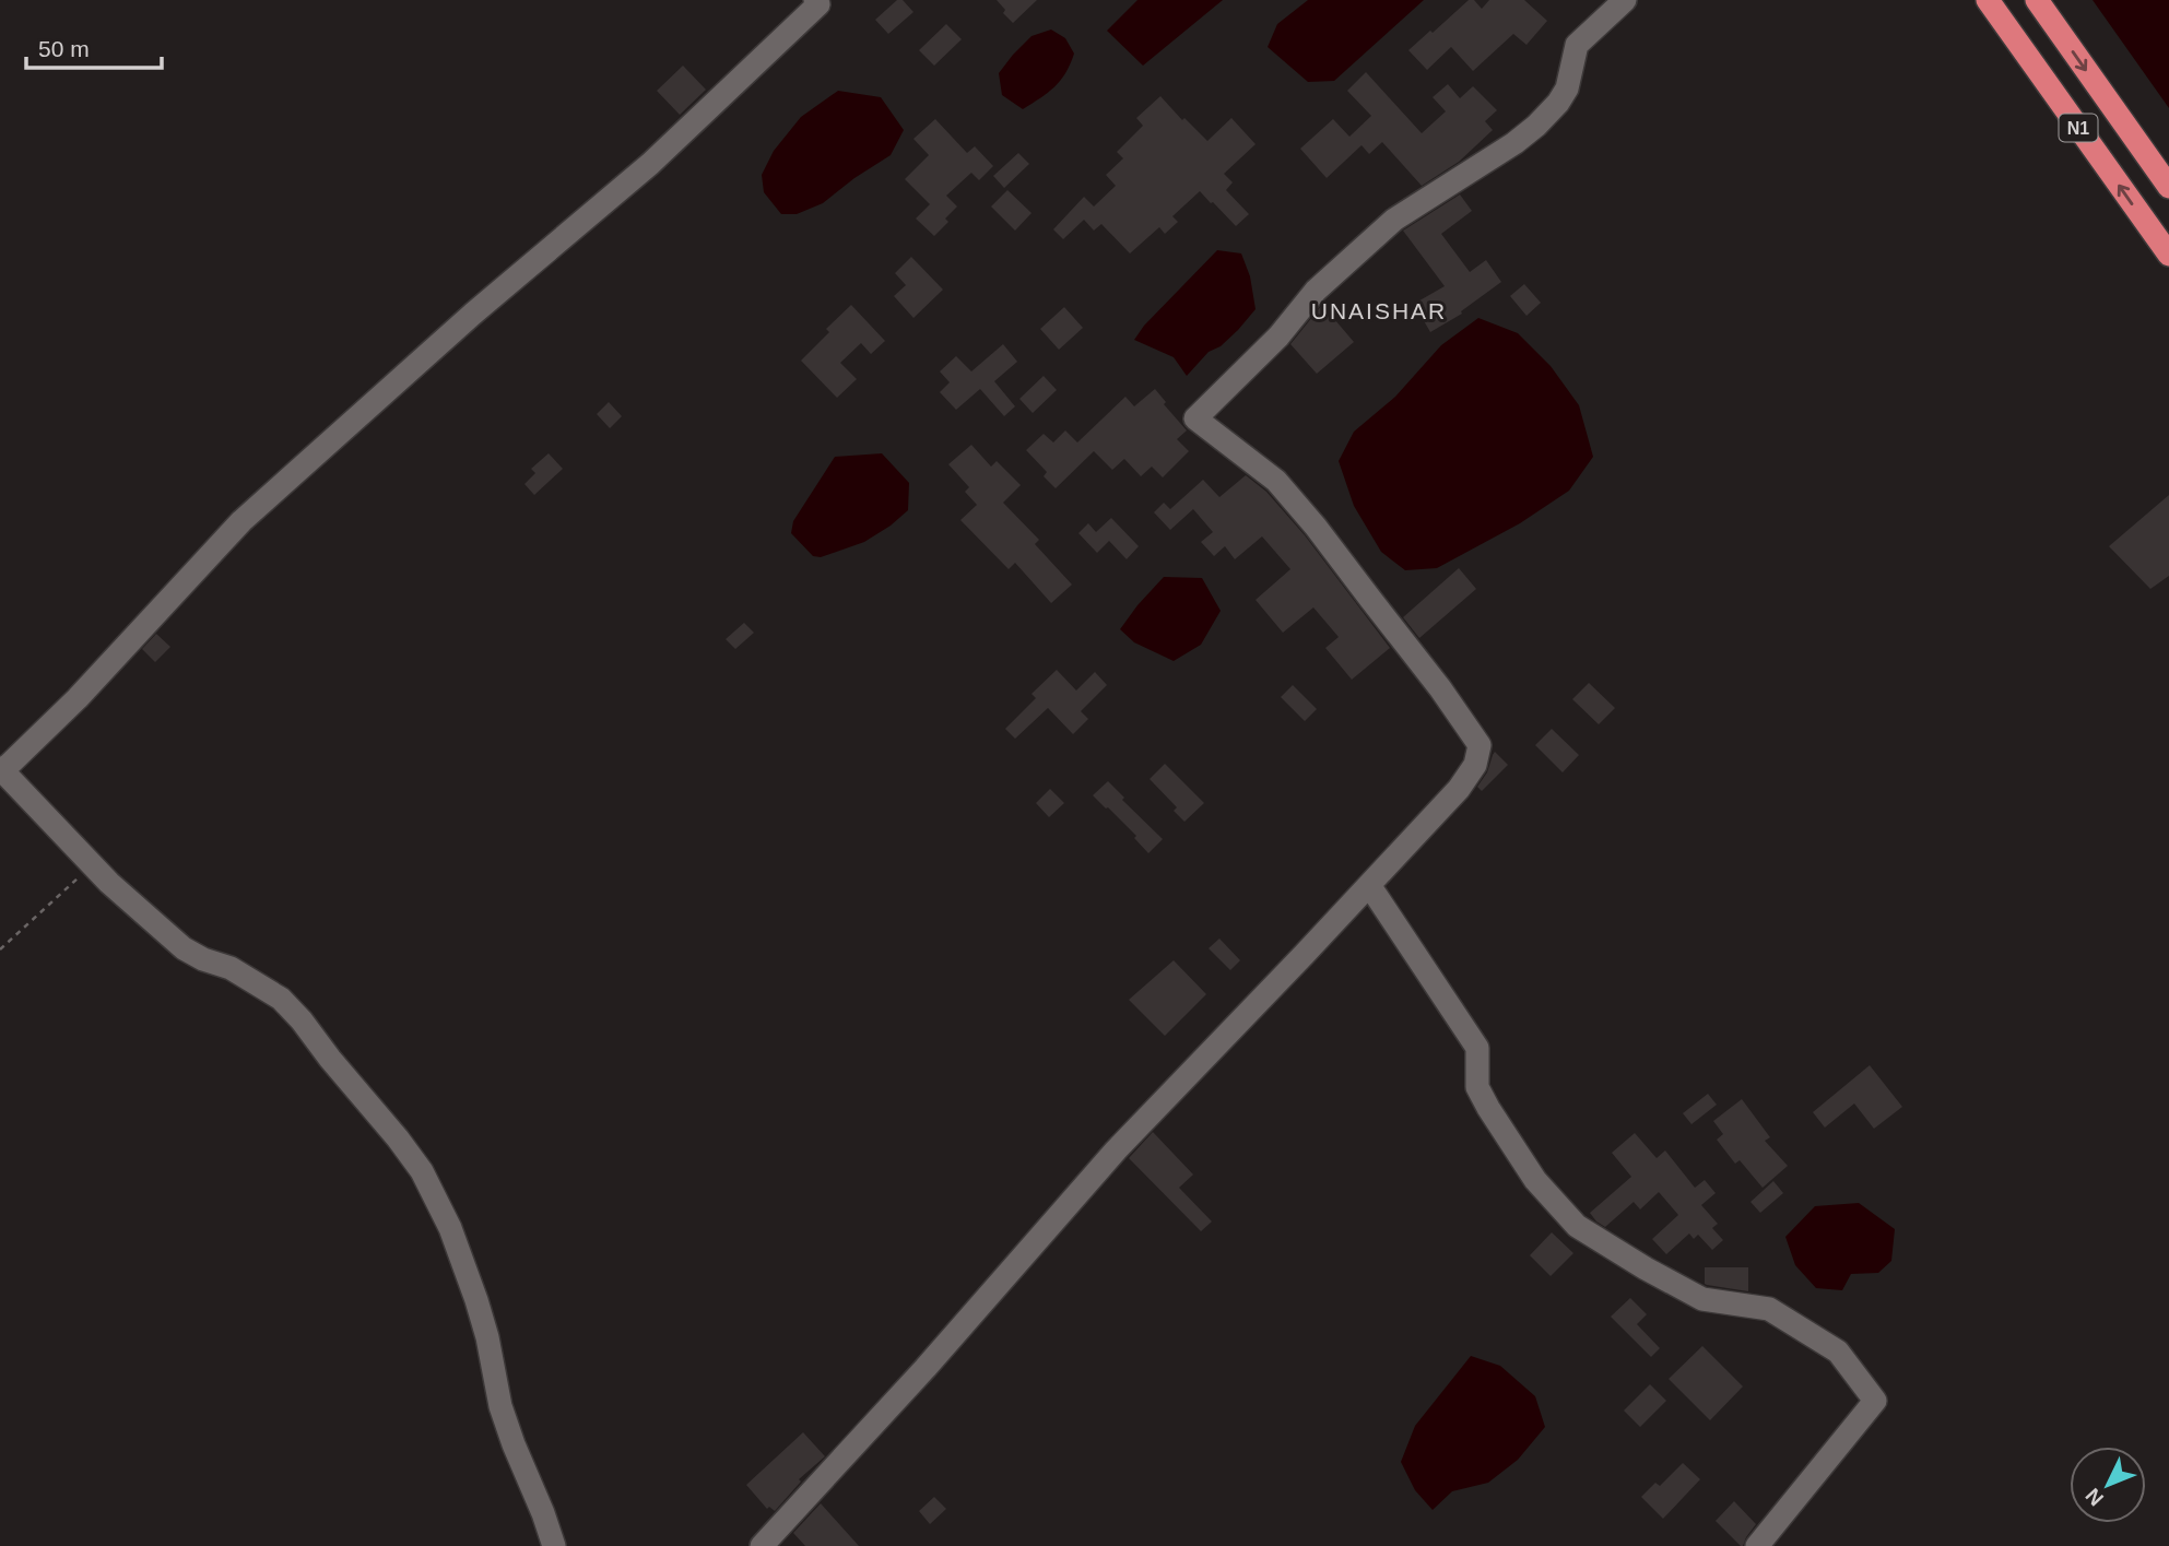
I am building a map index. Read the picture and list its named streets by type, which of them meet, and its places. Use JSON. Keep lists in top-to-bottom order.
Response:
{
  "streets": {
    "highway": ["N1"]
  },
  "districts": ["UNAISHAR"],
  "scale_bar": "50 m",
  "north": "bottom left"
}
